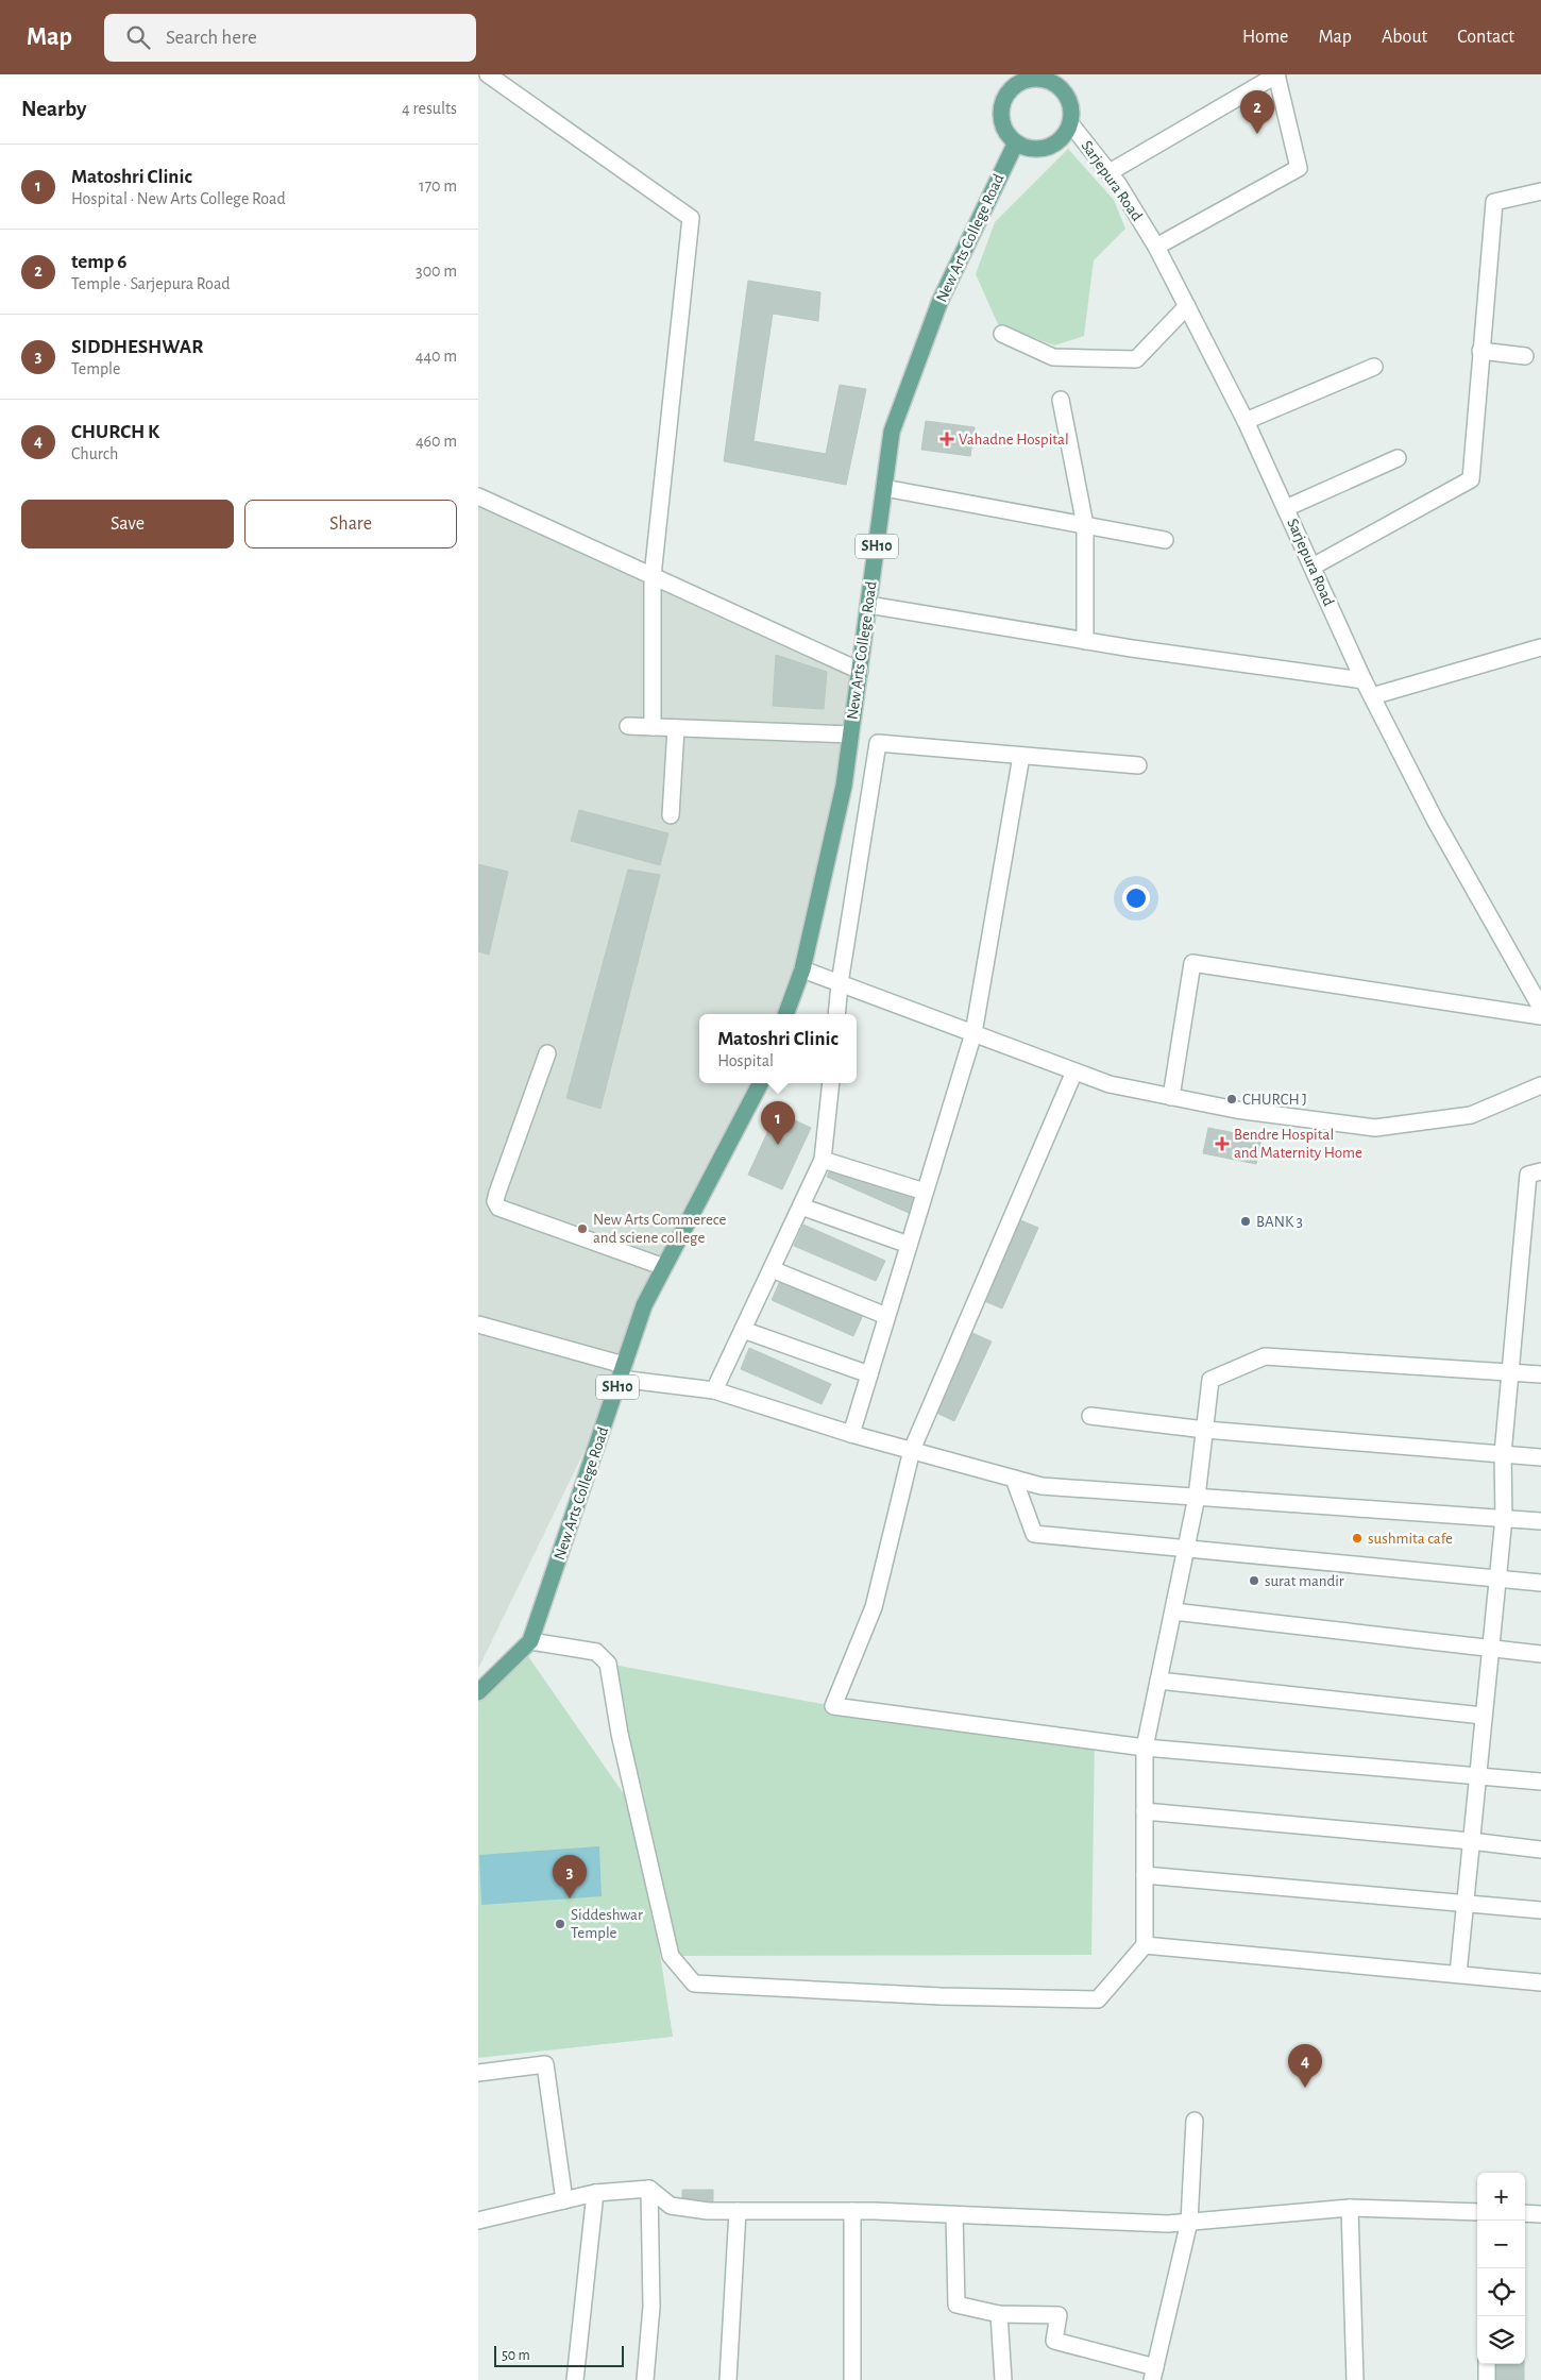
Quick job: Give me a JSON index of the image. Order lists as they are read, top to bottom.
{
  "streets": {
    "main road": ["New Arts College Road", "SH10"],
    "street": ["Sarjepura Road"]
  },
  "crossings": [
    ["Sarjepura Road", "New Arts College Road"]
  ],
  "places": {
    "health": ["Vahadne Hospital", "Bendre Hospital and Maternity Home"],
    "other": [
      "CHURCH J",
      "BANK 3",
      "New Arts Commerece and sciene college",
      "sushmita cafe",
      "surat mandir",
      "Siddeshwar Temple"
    ]
  },
  "scale_bar": "50 m",
  "page": {
    "header": "Map",
    "search": "Search here",
    "nav": [
      "Home",
      "Map",
      "About",
      "Contact"
    ],
    "heading": ["Nearby", "4 results"],
    "pins": [
      "2",
      "1",
      "3",
      "4"
    ],
    "list": [
      {
        "mark": "1",
        "name": "Matoshri Clinic",
        "note": "Hospital · New Arts College Road",
        "value": "170 m"
      },
      {
        "mark": "2",
        "name": "temp 6",
        "note": "Temple · Sarjepura Road",
        "value": "300 m"
      },
      {
        "mark": "3",
        "name": "SIDDHESHWAR",
        "note": "Temple",
        "value": "440 m"
      },
      {
        "mark": "4",
        "name": "CHURCH K",
        "note": "Church",
        "value": "460 m"
      }
    ],
    "buttons": ["Save", "Share"],
    "popup": ["Matoshri Clinic", "Hospital"],
    "map_buttons": ["+", "−"],
    "scale": "50 m"
  }
}
